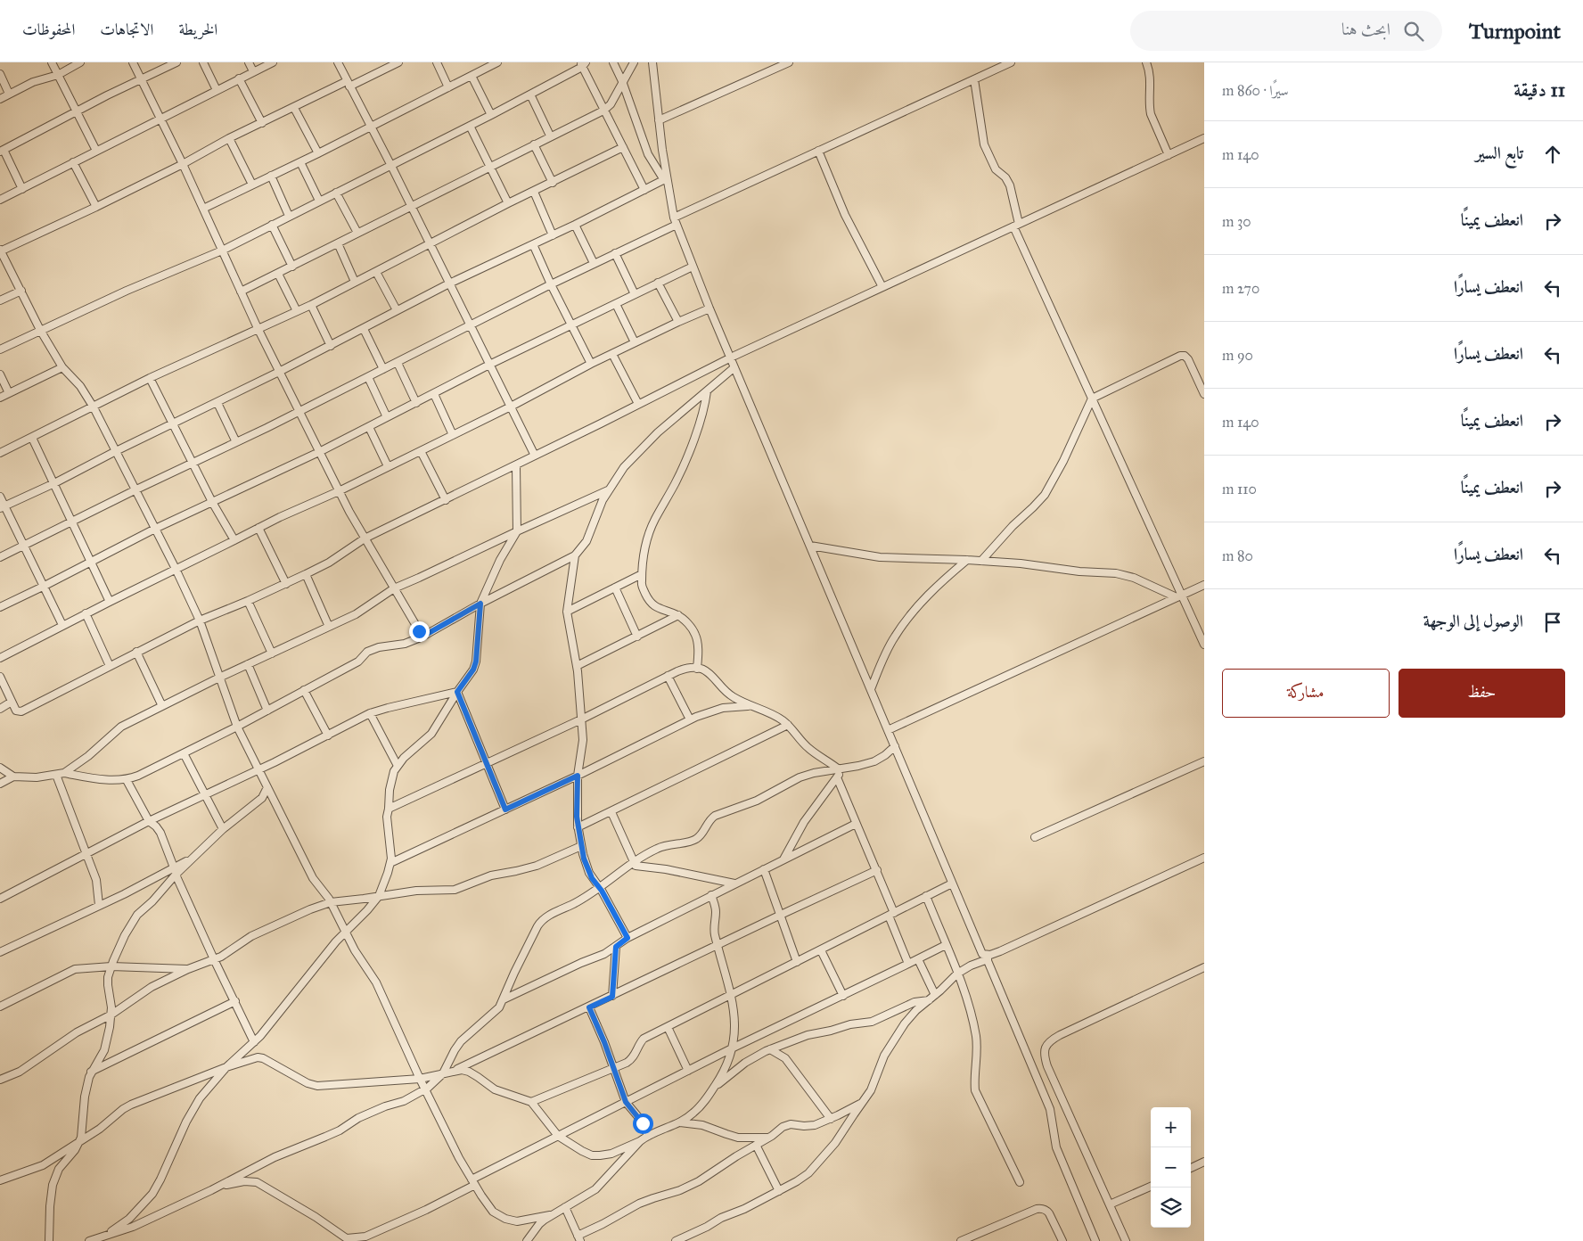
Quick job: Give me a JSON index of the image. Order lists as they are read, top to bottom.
{
  "page": {
    "header": "Turnpoint",
    "search": "ابحث هنا",
    "nav": ["الخريطة", "الاتجاهات", "المحفوظات"],
    "heading": ["11 دقيقة", "سيرًا · 860 m"],
    "list": [
      ["تابع السير", "140 m"],
      ["انعطف يمينًا", "30 m"],
      ["انعطف يسارًا", "270 m"],
      ["انعطف يسارًا", "90 m"],
      ["انعطف يمينًا", "140 m"],
      ["انعطف يمينًا", "110 m"],
      ["انعطف يسارًا", "80 m"],
      "الوصول إلى الوجهة"
    ],
    "buttons": ["حفظ", "مشاركة"],
    "map_buttons": ["+", "−"]
  }
}
